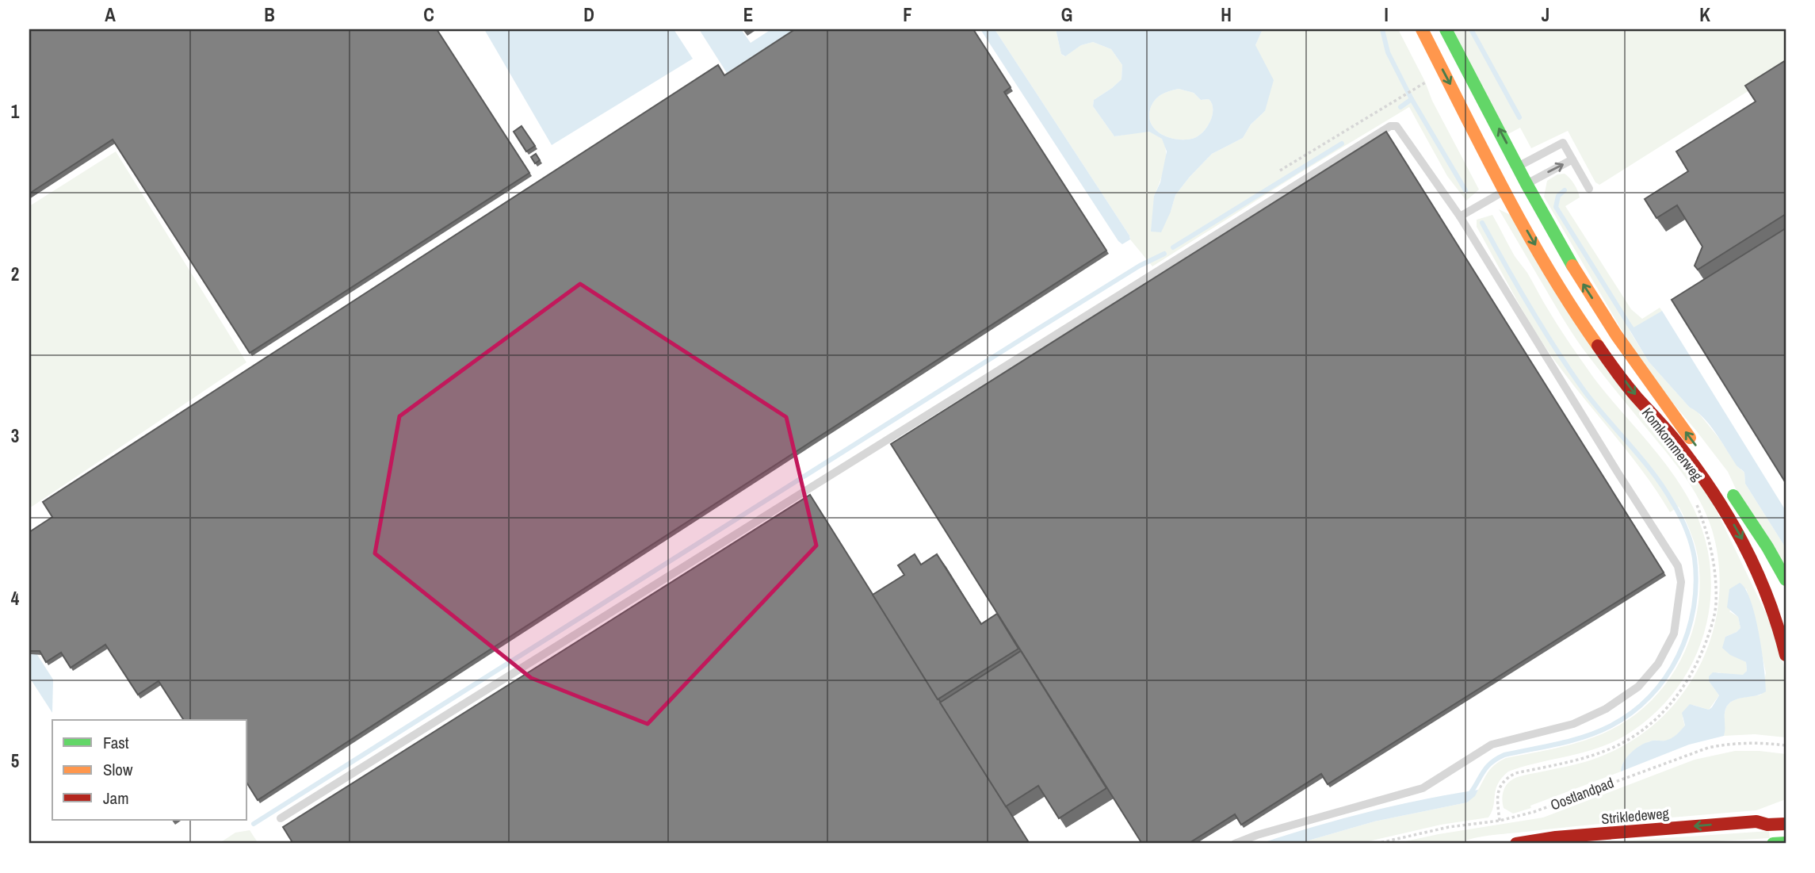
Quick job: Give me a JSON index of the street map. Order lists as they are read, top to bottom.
{
  "streets": {
    "main road": ["Komkommerweg", "Strikledeweg"],
    "path": ["Oostlandpad"]
  },
  "crossings": [
    ["Komkommerweg", "Oostlandpad"]
  ],
  "one_way": ["Strikledeweg"],
  "legend": ["Fast", "Slow", "Jam"],
  "grid": {
    "columns": [
      "A",
      "B",
      "C",
      "D",
      "E",
      "F",
      "G",
      "H",
      "I",
      "J",
      "K"
    ],
    "rows": [
      "1",
      "2",
      "3",
      "4",
      "5"
    ]
  }
}
